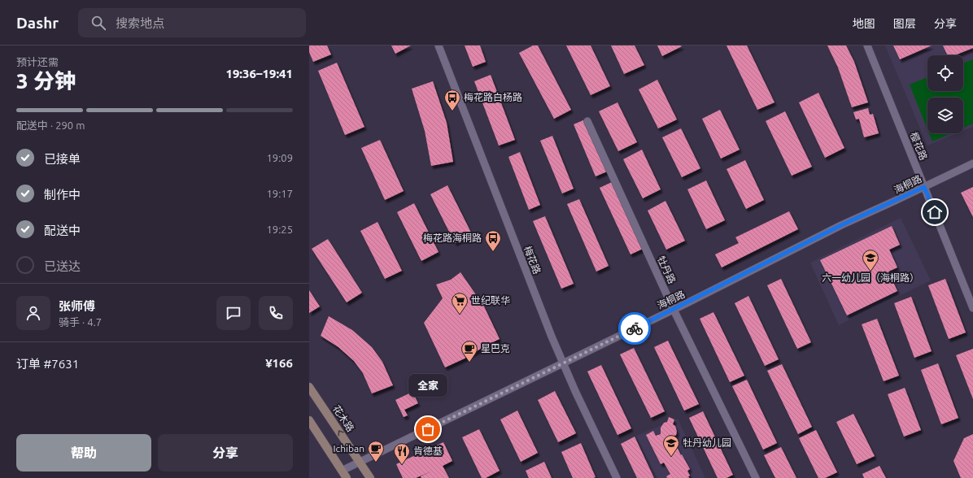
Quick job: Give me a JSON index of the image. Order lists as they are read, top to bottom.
{
  "streets": {
    "main road": ["花木路"],
    "street": [
      "樱花路",
      "海桐路",
      "梅花路",
      "牡丹路"
    ]
  },
  "crossings": [
    ["樱花路", "海桐路"],
    ["海桐路", "梅花路"],
    ["海桐路", "牡丹路"],
    ["海桐路", "花木路"]
  ],
  "places": {
    "bus stop": ["梅花路白杨路", "梅花路海桐路"],
    "school or university": ["六一幼儿园（海桐路）", "牡丹幼儿园"],
    "supermarket": ["世纪联华"],
    "cafe": ["星巴克", "Ichiban"],
    "other": ["全家"],
    "restaurant": ["肯德基"]
  },
  "page": {
    "header": "Dashr",
    "search": "搜索地点",
    "nav": ["地图", "图层", "分享"],
    "heading": ["3 分钟", "预计还需", "19:36–19:41"],
    "panel": [
      "张师傅",
      "骑手 · 4.7",
      "订单 #7631",
      "¥166"
    ],
    "bar": "配送中 · 290 m",
    "list": [
      ["已接单", "19:09"],
      ["制作中", "19:17"],
      ["配送中", "19:25"],
      "已送达"
    ],
    "bubble": "全家",
    "buttons": ["帮助", "分享"]
  }
}
